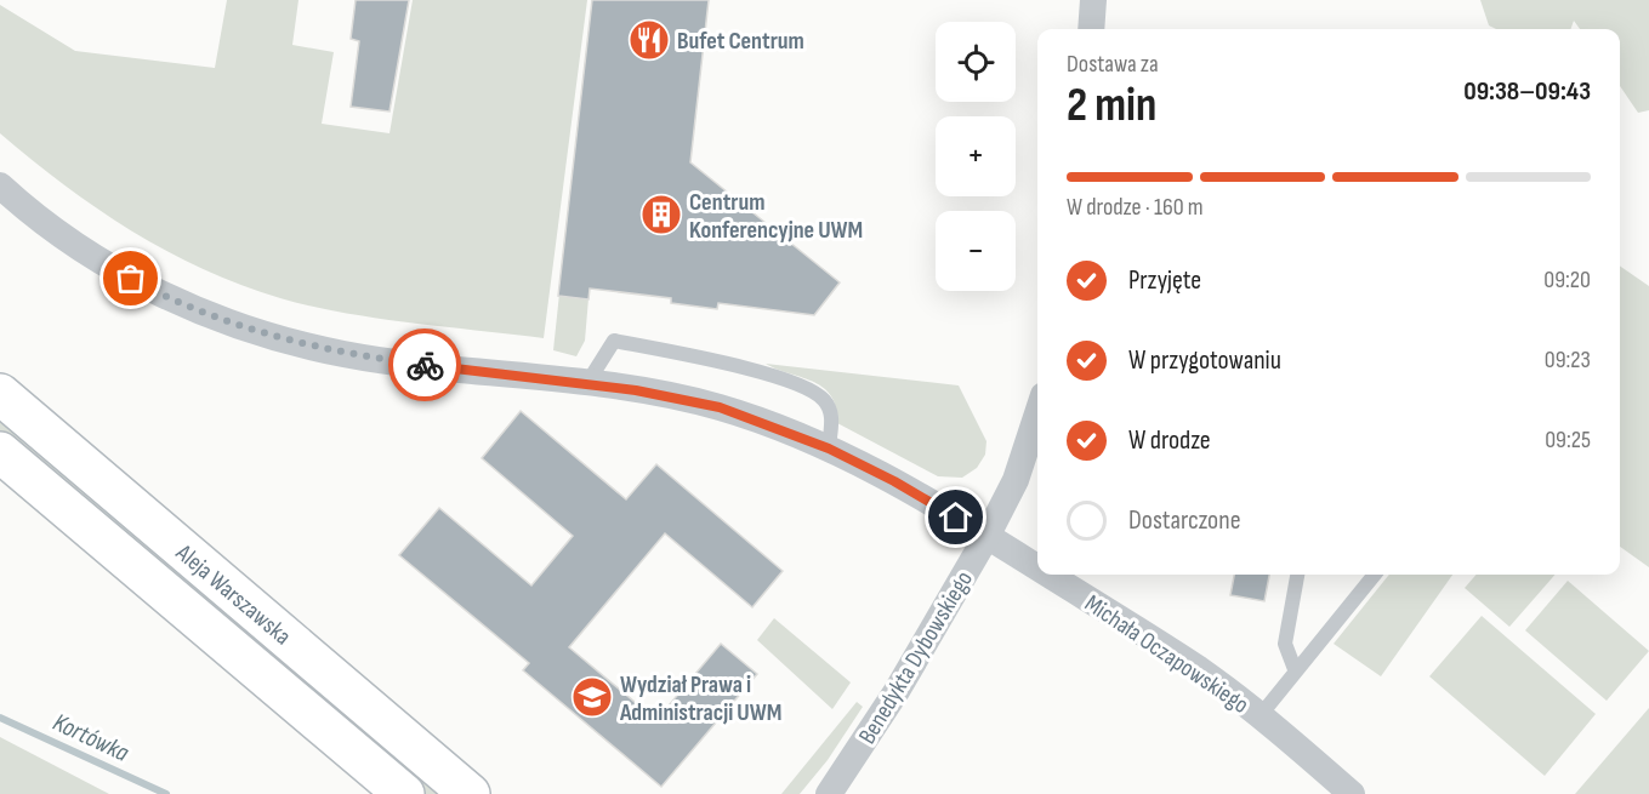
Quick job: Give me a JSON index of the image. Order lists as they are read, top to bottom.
{
  "streets": {
    "main road": ["Aleja Warszawska"],
    "street": ["Michała Oczapowskiego", "Benedykta Dybowskiego"]
  },
  "crossings": [
    ["Michała Oczapowskiego", "Benedykta Dybowskiego"]
  ],
  "water": ["Kortówka"],
  "places": {
    "restaurant": ["Bufet Centrum"],
    "building": ["Centrum Konferencyjne UWM"],
    "school or university": ["Wydział Prawa i Administracji UWM"]
  },
  "page": {
    "map_buttons": ["+", "−"],
    "heading": ["2 min", "Dostawa za", "09:38–09:43"],
    "bar": "W drodze · 160 m",
    "list": [
      ["Przyjęte", "09:20"],
      ["W przygotowaniu", "09:23"],
      ["W drodze", "09:25"],
      "Dostarczone"
    ]
  }
}
